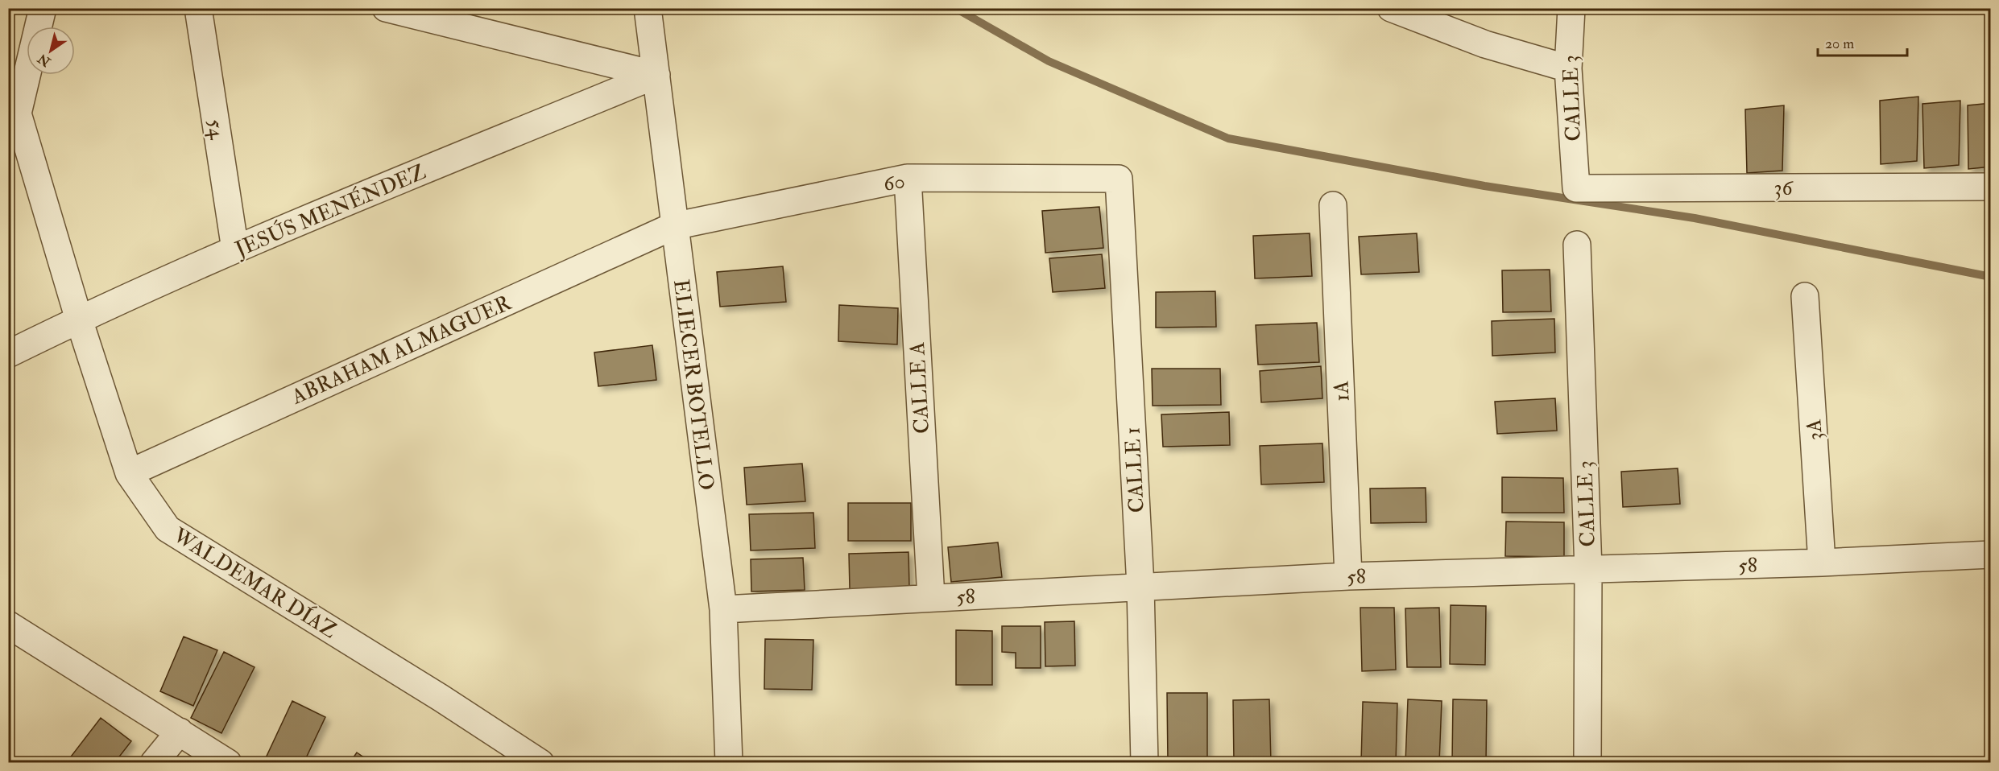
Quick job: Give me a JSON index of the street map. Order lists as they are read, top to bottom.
{
  "streets": {
    "street": [
      "CALLE 3",
      "54",
      "60",
      "36",
      "JESÚS MENÉNDEZ",
      "ABRAHAM ALMAGUER",
      "ELIECER BOTELLO",
      "CALLE A",
      "1A",
      "3A",
      "CALLE 1",
      "58",
      "WALDEMAR DÍAZ"
    ]
  },
  "crossings": [
    ["CALLE 3", "36"],
    ["CALLE 3", "58"],
    ["54", "JESÚS MENÉNDEZ"],
    ["60", "ABRAHAM ALMAGUER"],
    ["60", "ELIECER BOTELLO"],
    ["60", "CALLE A"],
    ["60", "CALLE 1"],
    ["JESÚS MENÉNDEZ", "ELIECER BOTELLO"],
    ["JESÚS MENÉNDEZ", "WALDEMAR DÍAZ"],
    ["ABRAHAM ALMAGUER", "ELIECER BOTELLO"],
    ["ABRAHAM ALMAGUER", "WALDEMAR DÍAZ"],
    ["ELIECER BOTELLO", "58"],
    ["CALLE A", "58"],
    ["1A", "58"],
    ["3A", "58"],
    ["CALLE 1", "58"]
  ],
  "scale_bar": "20 m",
  "north": "bottom left"
}
